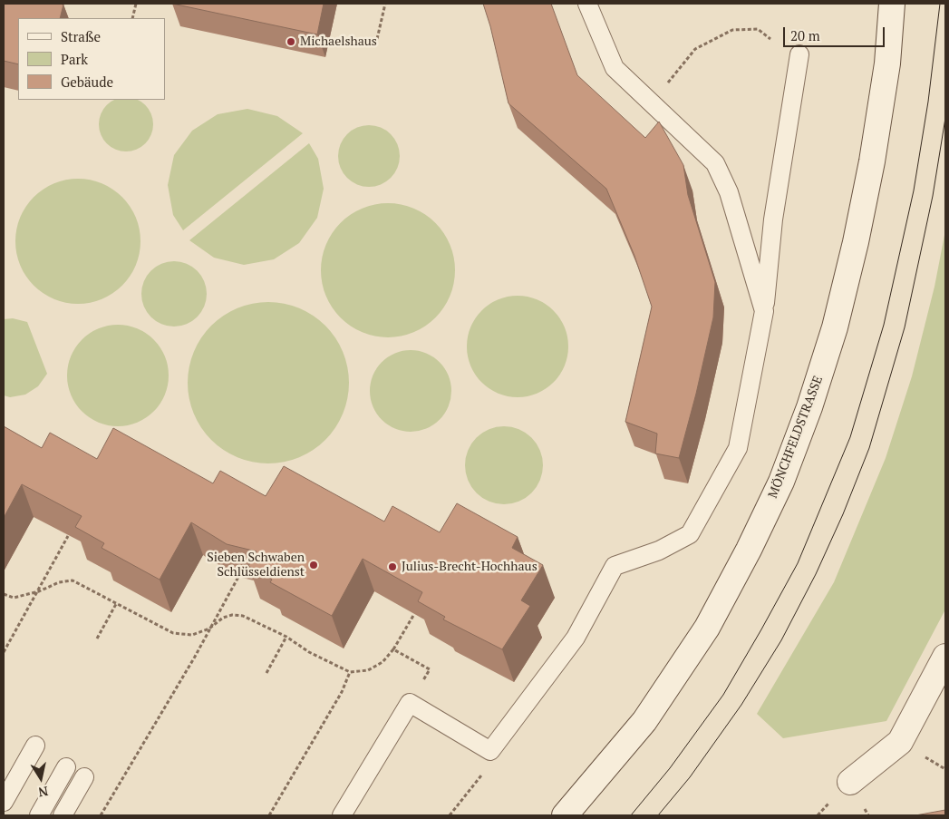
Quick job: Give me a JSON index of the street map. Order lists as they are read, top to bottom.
{
  "streets": {
    "main road": ["MÖNCHFELDSTRASSE"]
  },
  "places": ["Michaelshaus", "Sieben Schwaben Schlüsseldienst", "Julius-Brecht-Hochhaus"],
  "legend": ["Straße", "Park", "Gebäude"],
  "scale_bar": "20 m",
  "north": "bottom"
}
